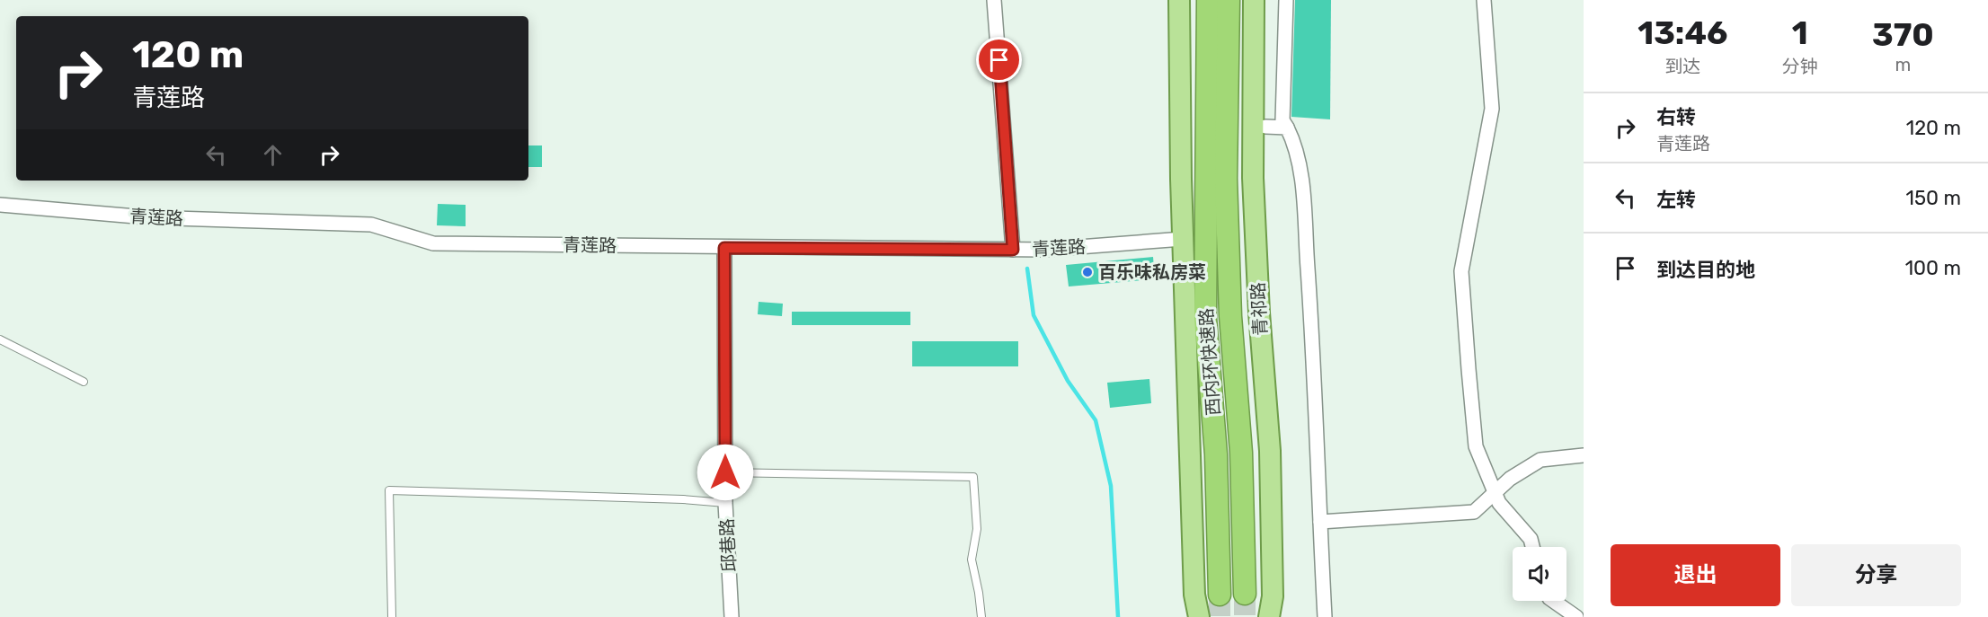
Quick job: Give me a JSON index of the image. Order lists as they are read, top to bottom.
{
  "streets": {
    "highway": ["西内环快速路"],
    "main road": ["青祁路"],
    "street": ["青莲路", "邱巷路"]
  },
  "crossings": [
    ["青莲路", "邱巷路"]
  ],
  "places": ["百乐味私房菜"],
  "page": {
    "eta": [
      "13:46",
      "到达",
      "1",
      "分钟",
      "370",
      "m"
    ],
    "turn": ["120 m", "青莲路"],
    "list": [
      {
        "name": "右转",
        "note": "青莲路",
        "value": "120 m"
      },
      {
        "name": "左转",
        "value": "150 m"
      },
      {
        "name": "到达目的地",
        "value": "100 m"
      }
    ],
    "buttons": ["退出", "分享"]
  }
}
